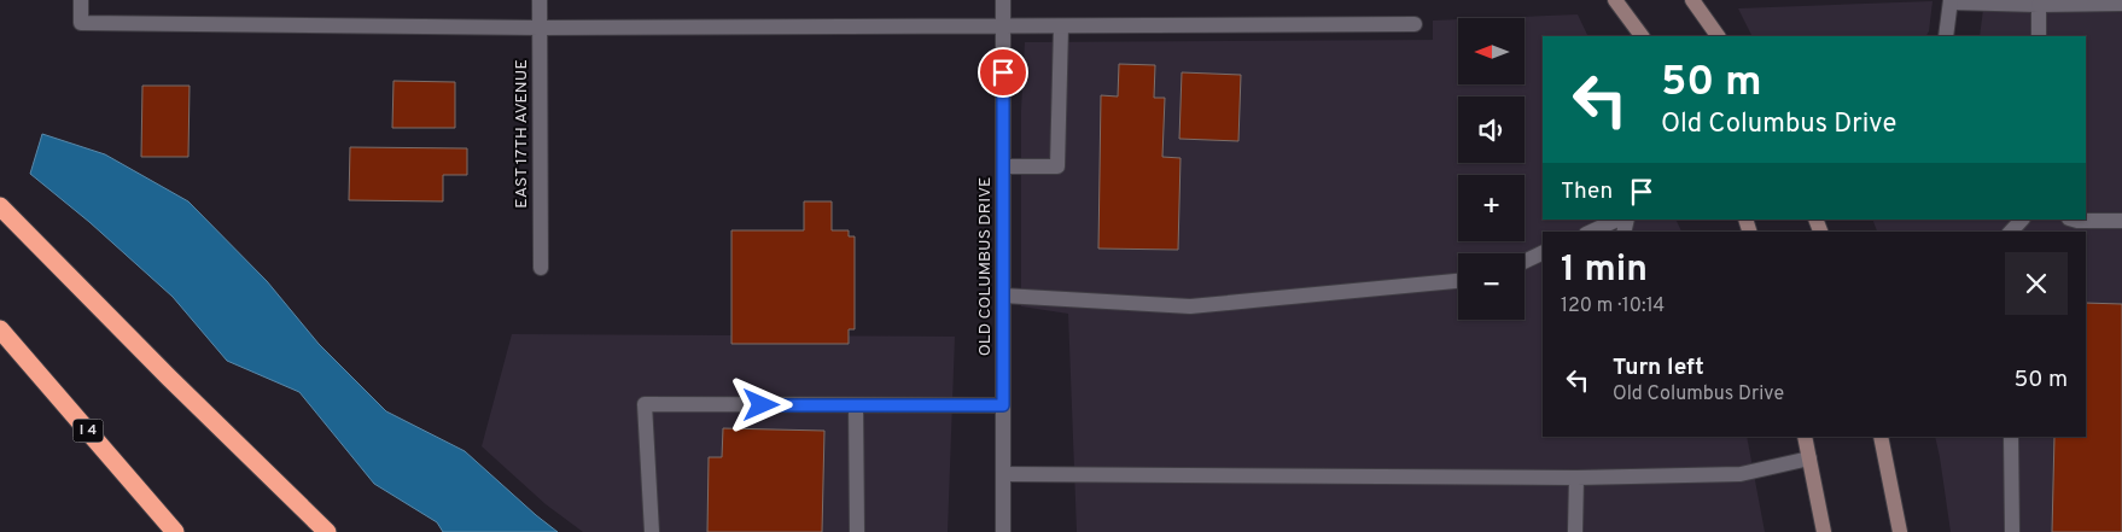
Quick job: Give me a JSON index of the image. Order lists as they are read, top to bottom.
{
  "streets": {
    "highway": ["I 4"],
    "street": ["EAST 17TH AVENUE", "OLD COLUMBUS DRIVE"]
  },
  "north": "left",
  "page": {
    "map_buttons": ["+", "−"],
    "turn": ["50 m", "Old Columbus Drive"],
    "then": "Then",
    "heading": ["1 min", "120 m · 10:14"],
    "list": [
      {
        "name": "Turn left",
        "note": "Old Columbus Drive",
        "value": "50 m"
      }
    ]
  }
}
